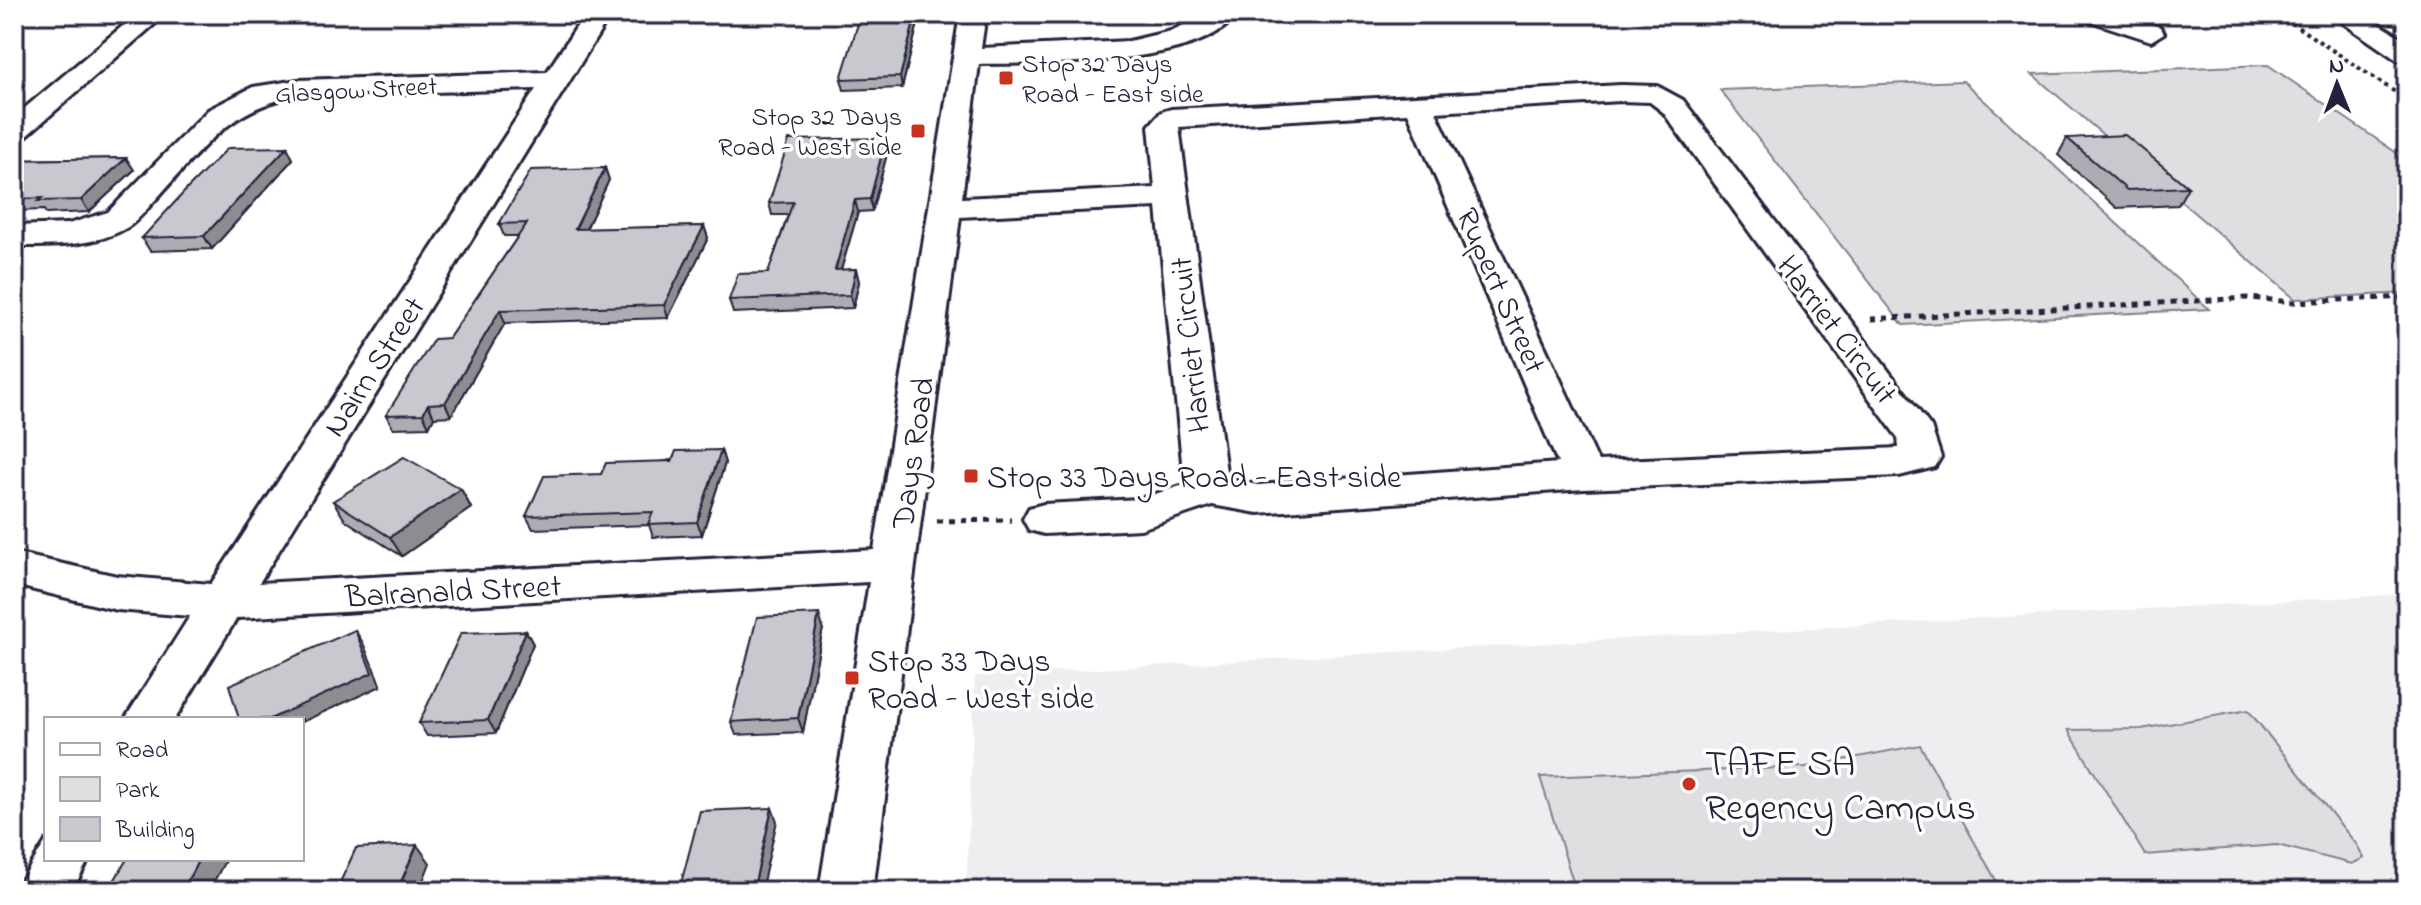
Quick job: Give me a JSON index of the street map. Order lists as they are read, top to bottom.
{
  "streets": {
    "street": [
      "Glasgow Street",
      "Rupert Street",
      "Harriet Circuit",
      "Nairn Street",
      "Days Road",
      "Balranald Street"
    ]
  },
  "crossings": [
    ["Glasgow Street", "Nairn Street"],
    ["Rupert Street", "Harriet Circuit"],
    ["Nairn Street", "Balranald Street"],
    ["Days Road", "Balranald Street"]
  ],
  "places": {
    "transit": [
      "Stop 32 Days Road - East side",
      "Stop 32 Days Road - West side",
      "Stop 33 Days Road - East side",
      "Stop 33 Days Road - West side"
    ],
    "other": ["TAFE SA Regency Campus"]
  },
  "legend": ["Road", "Park", "Building"],
  "north": "top"
}
